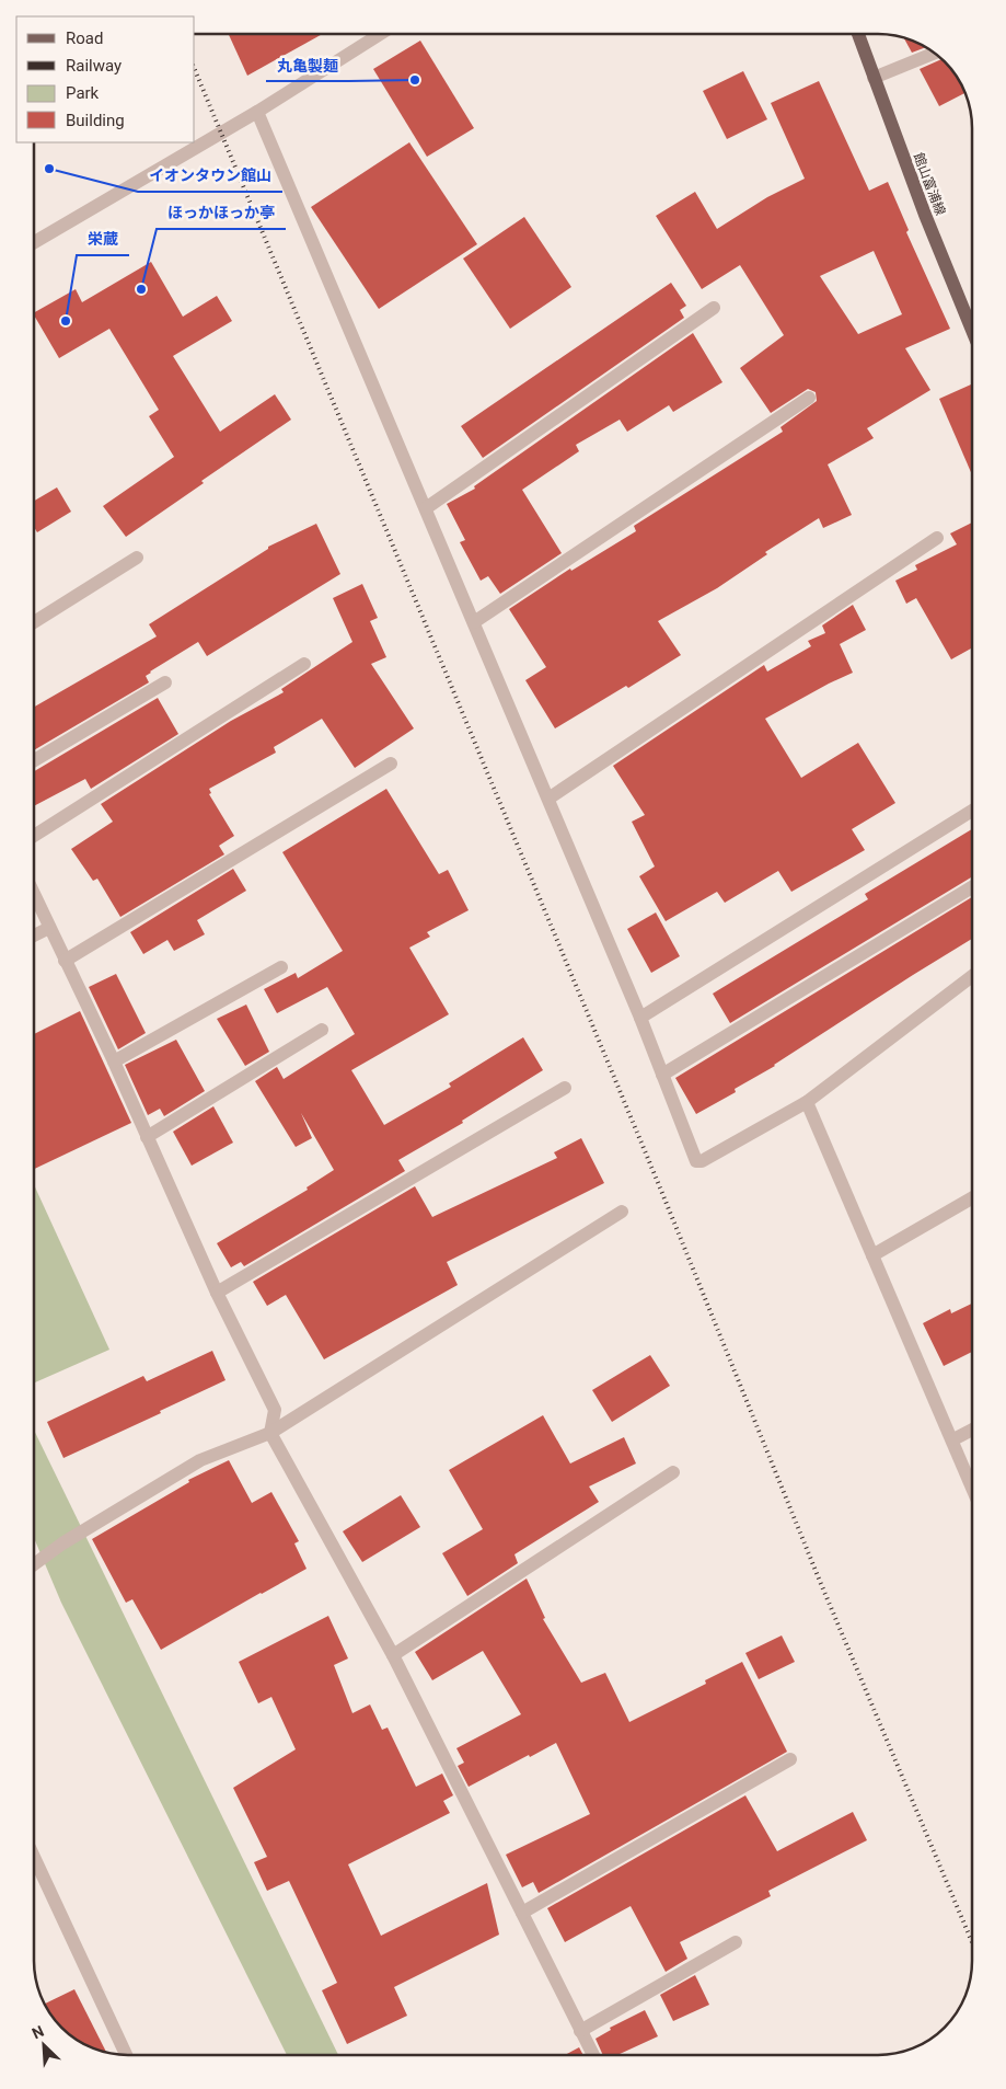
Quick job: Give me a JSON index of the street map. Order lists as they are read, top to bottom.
{
  "streets": {
    "main road": ["館山富浦線"]
  },
  "places": [
    "丸亀製麺",
    "イオンタウン館山",
    "ほっかほっか亭",
    "栄蔵"
  ],
  "legend": [
    "Road",
    "Railway",
    "Park",
    "Building"
  ],
  "north": "top left"
}
